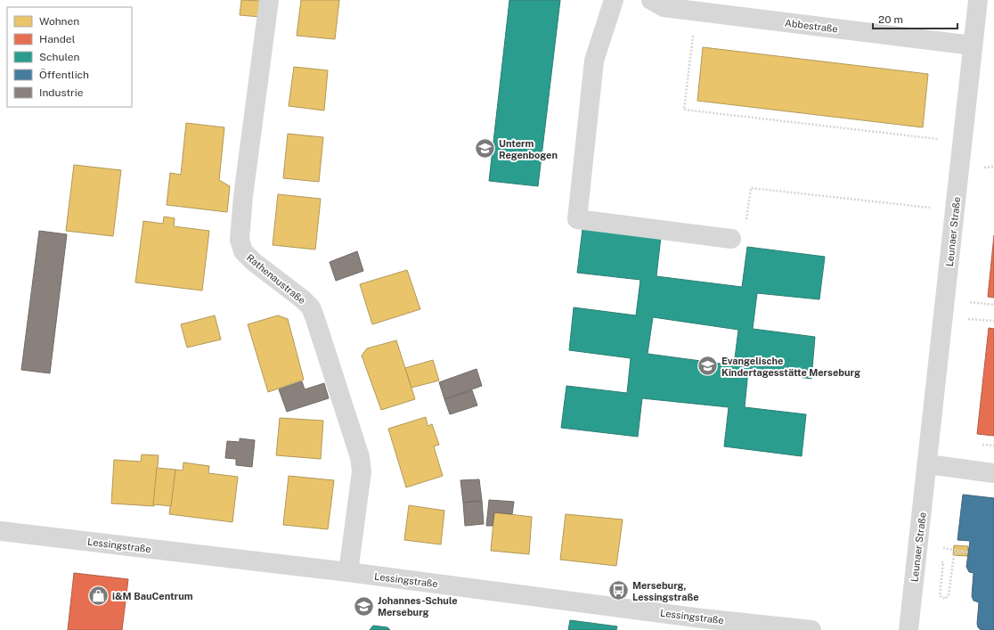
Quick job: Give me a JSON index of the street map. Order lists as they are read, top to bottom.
{
  "streets": {
    "street": [
      "Abbestraße",
      "Leunaer Straße",
      "Rathenaustraße",
      "Lessingstraße"
    ]
  },
  "crossings": [
    ["Abbestraße", "Leunaer Straße"],
    ["Rathenaustraße", "Lessingstraße"]
  ],
  "places": {
    "school or university": ["Unterm Regenbogen", "Evangelische Kindertagesstätte Merseburg", "Johannes-Schule Merseburg"],
    "bus stop": ["Merseburg, Lessingstraße"],
    "shop": ["i&M BauCentrum"]
  },
  "legend": [
    "Wohnen",
    "Handel",
    "Schulen",
    "Öffentlich",
    "Industrie"
  ],
  "scale_bar": "20 m"
}
